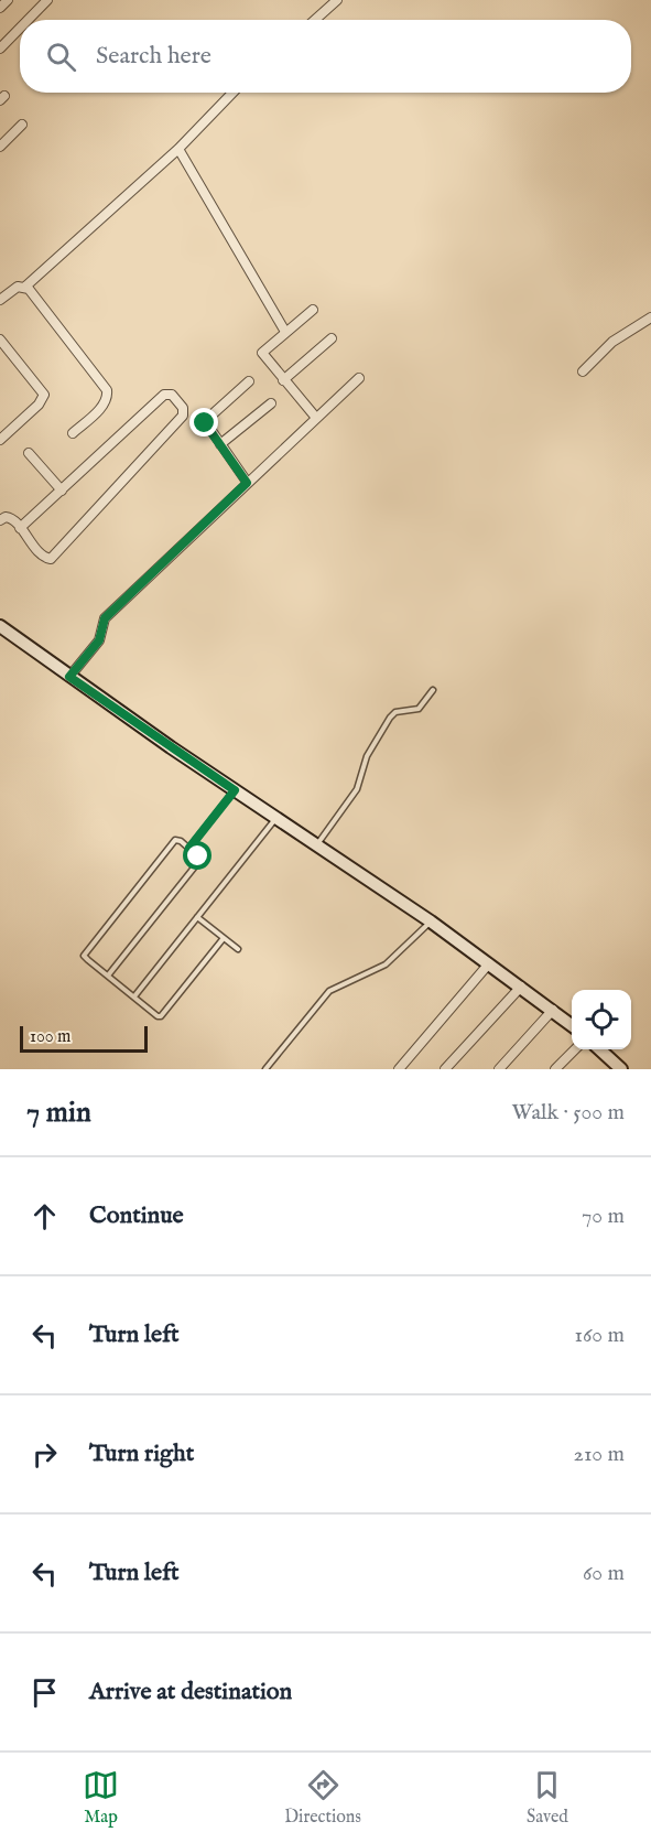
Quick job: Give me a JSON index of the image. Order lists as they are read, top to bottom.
{
  "scale_bar": "100 m",
  "page": {
    "search": "Search here",
    "scale": "100 m",
    "heading": ["7 min", "Walk · 500 m"],
    "list": [
      ["Continue", "70 m"],
      ["Turn left", "160 m"],
      ["Turn right", "210 m"],
      ["Turn left", "60 m"],
      "Arrive at destination"
    ],
    "nav": ["Map", "Directions", "Saved"]
  }
}
